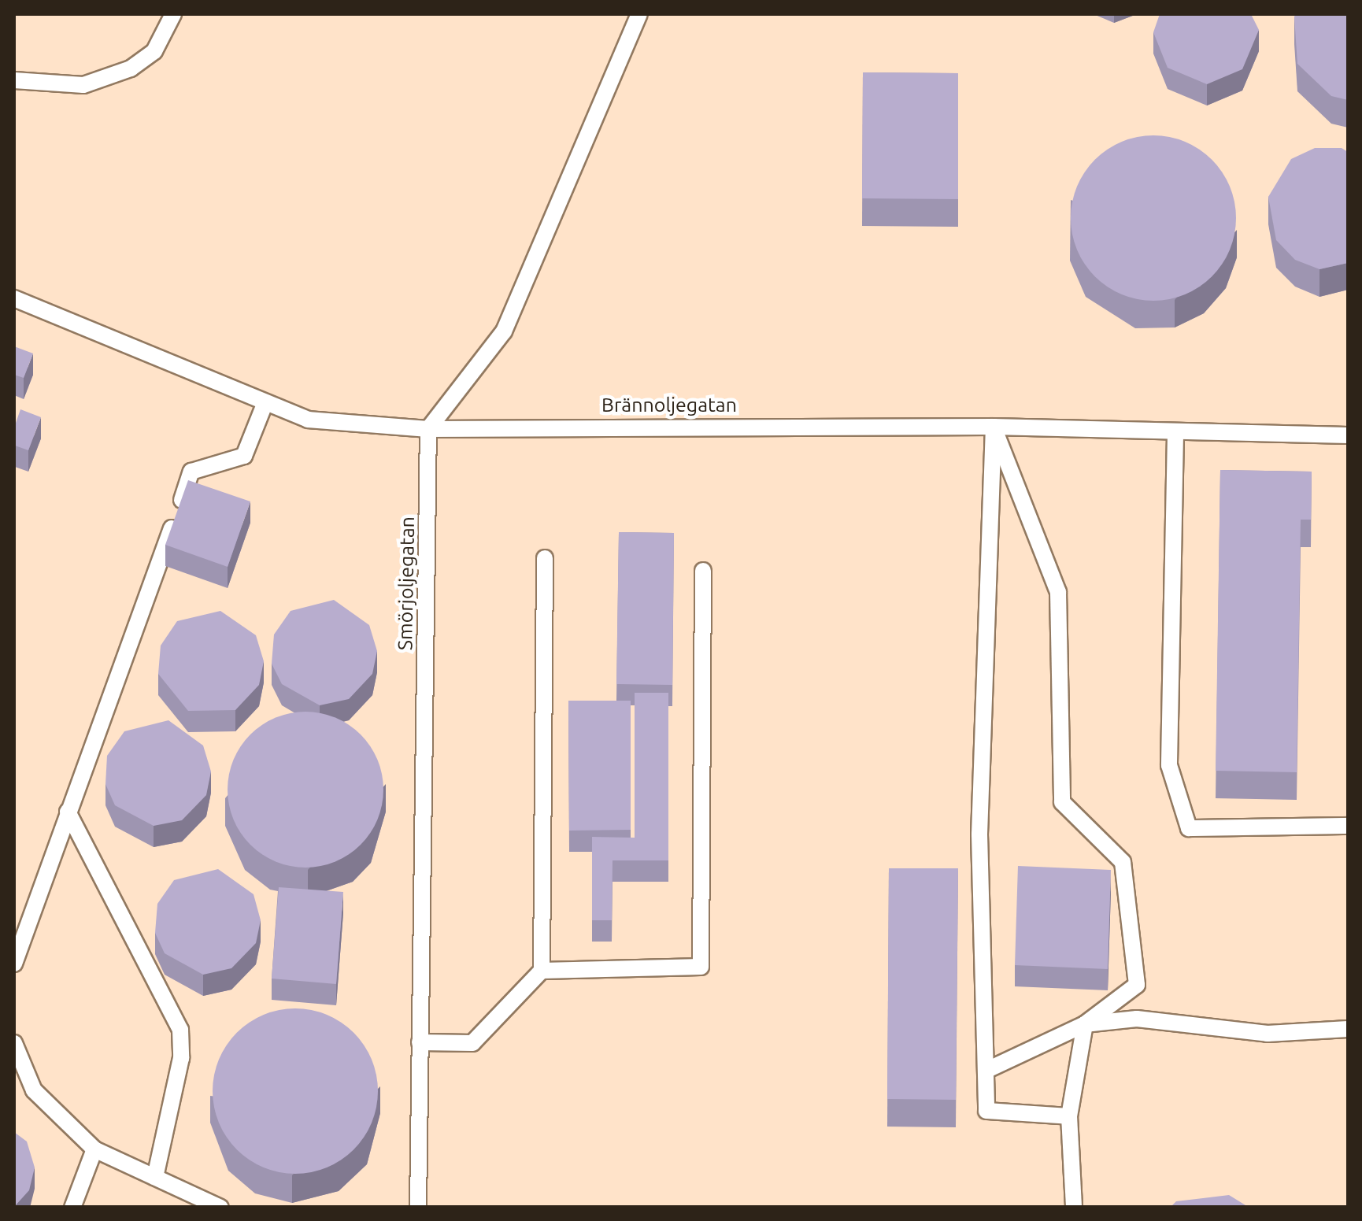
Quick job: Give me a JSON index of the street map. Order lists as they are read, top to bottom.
{
  "streets": {
    "lane": ["Brännoljegatan", "Smörjoljegatan"]
  },
  "crossings": [
    ["Brännoljegatan", "Smörjoljegatan"]
  ]
}
